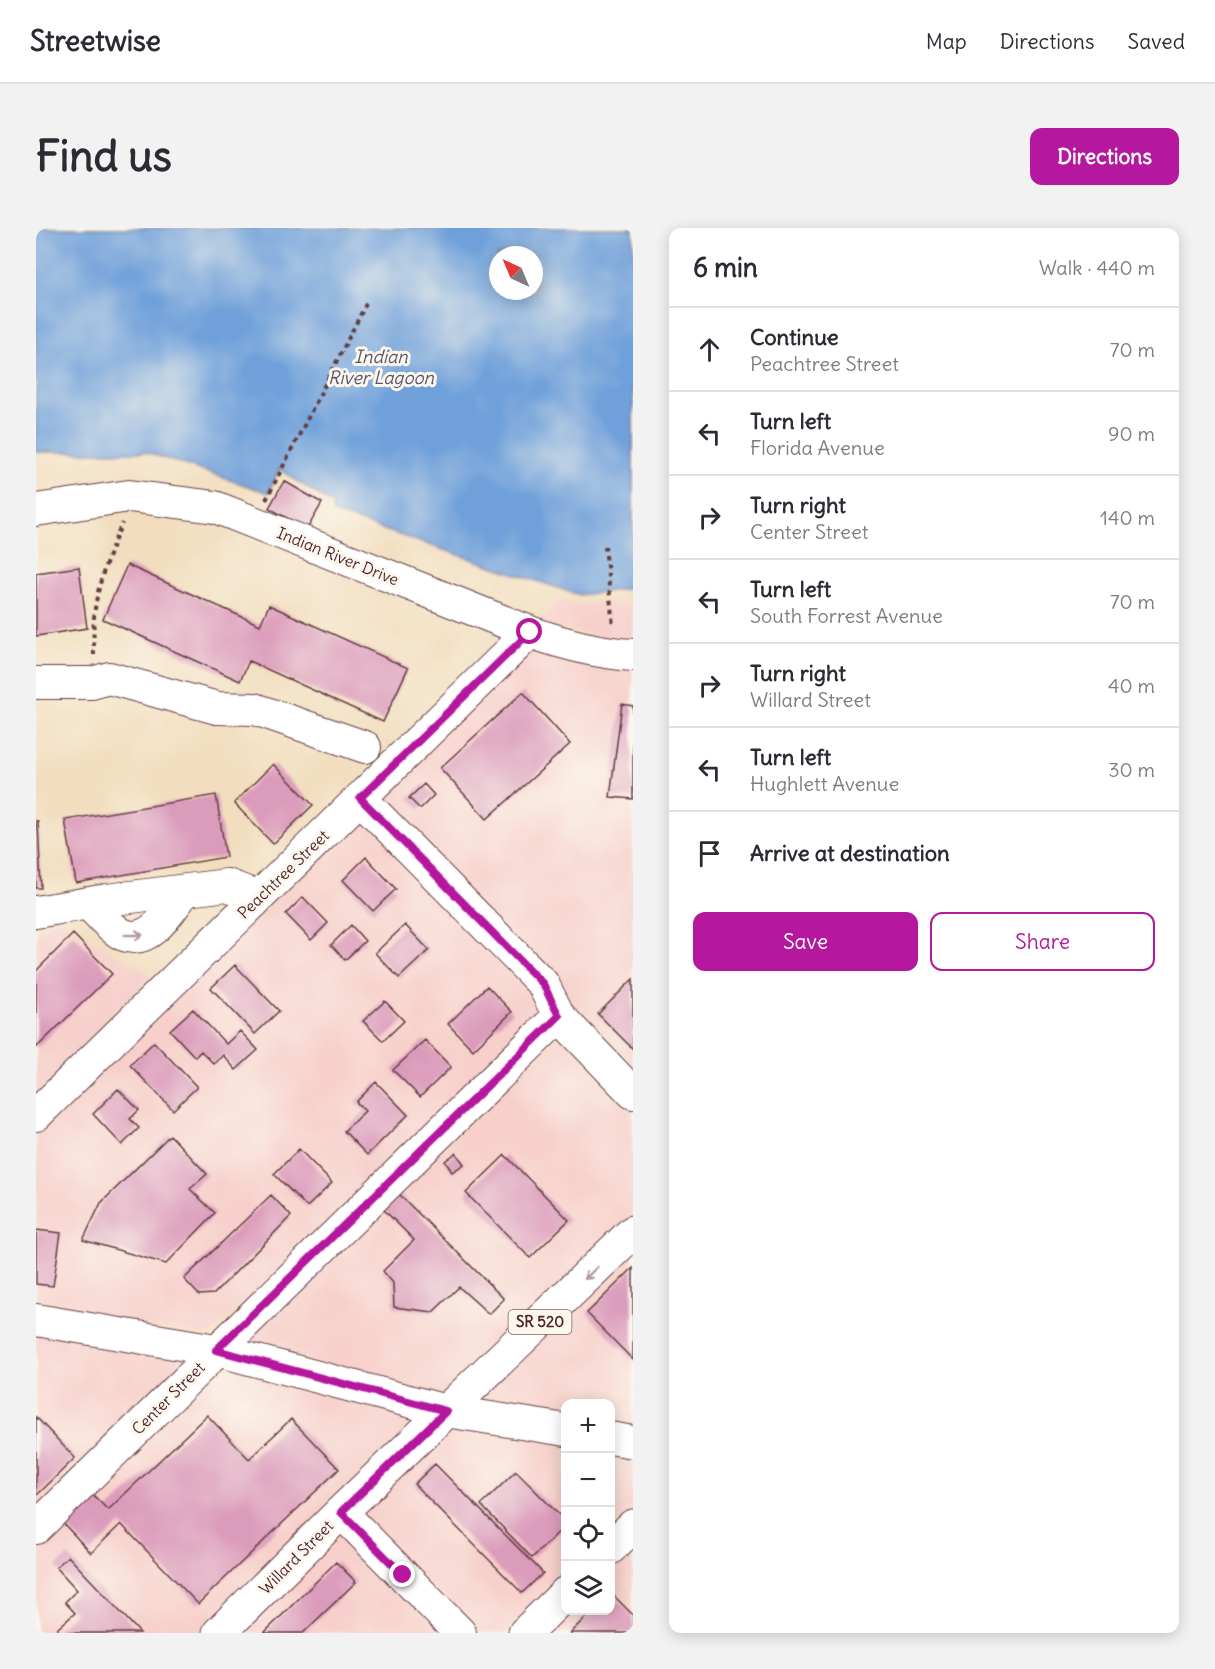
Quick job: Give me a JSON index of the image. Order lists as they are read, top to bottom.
{
  "streets": {
    "main road": ["SR 520", "Willard Street"],
    "street": ["Indian River Drive", "Peachtree Street", "Center Street"]
  },
  "crossings": [
    ["Indian River Drive", "Peachtree Street"]
  ],
  "one_way": ["Willard Street"],
  "water": ["Indian River Lagoon"],
  "north": "top left",
  "page": {
    "header": "Streetwise",
    "nav": ["Map", "Directions", "Saved"],
    "buttons": [
      "Directions",
      ["Save", "Share"]
    ],
    "title": "Find us",
    "heading": ["6 min", "Walk · 440 m"],
    "list": [
      ["Continue", "Peachtree Street", "70 m"],
      ["Turn left", "Florida Avenue", "90 m"],
      ["Turn right", "Center Street", "140 m"],
      ["Turn left", "South Forrest Avenue", "70 m"],
      ["Turn right", "Willard Street", "40 m"],
      ["Turn left", "Hughlett Avenue", "30 m"],
      "Arrive at destination"
    ],
    "map_buttons": ["+", "−"]
  }
}
